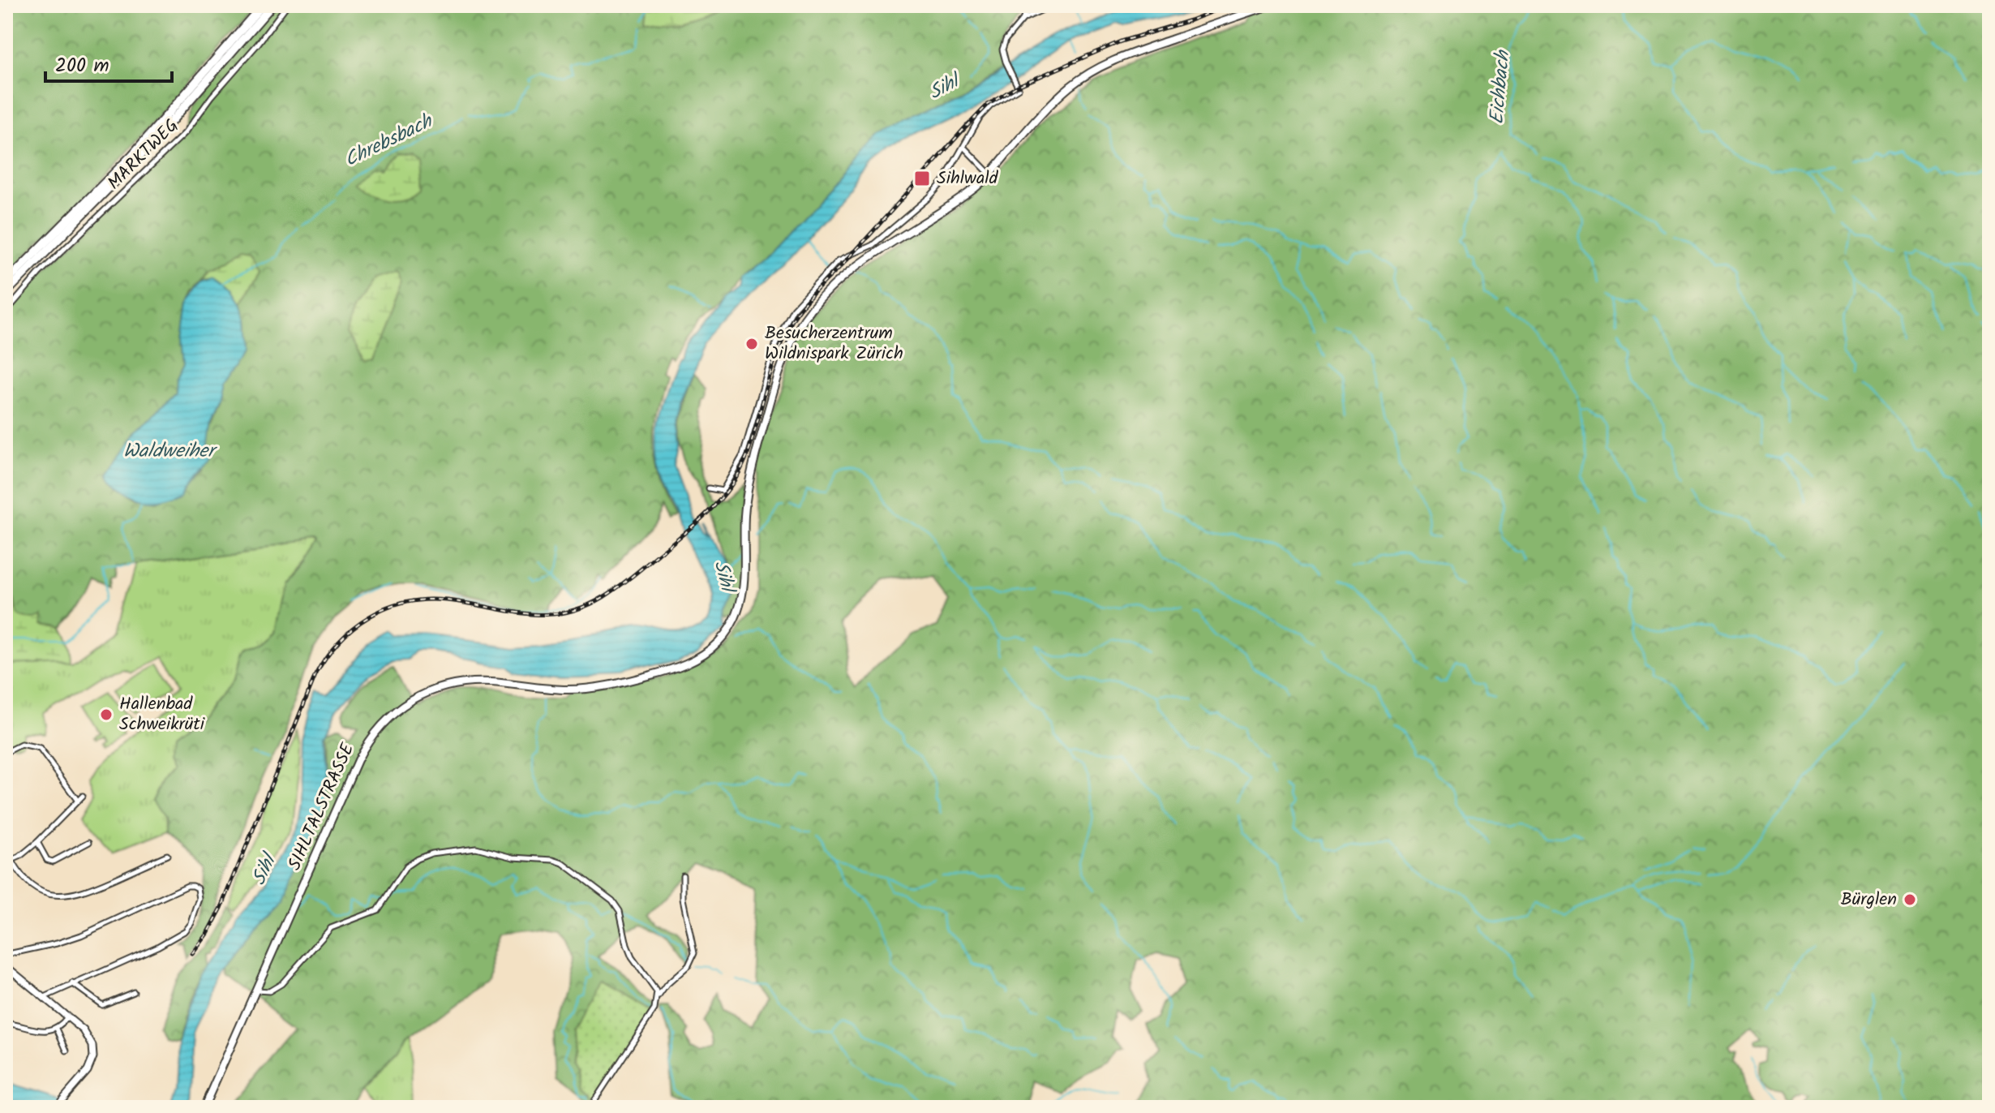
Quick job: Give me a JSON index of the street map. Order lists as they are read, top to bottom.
{
  "streets": {
    "main road": ["SIHLTALSTRASSE"],
    "street": ["MARKTWEG"]
  },
  "water": [
    "Sihl",
    "Eichbach",
    "Chrebsbach",
    "Waldweiher"
  ],
  "places": {
    "transit": ["Sihlwald"],
    "other": ["Besucherzentrum Wildnispark Zürich", "Hallenbad Schweikrüti", "Bürglen"]
  },
  "scale_bar": "200 m"
}
